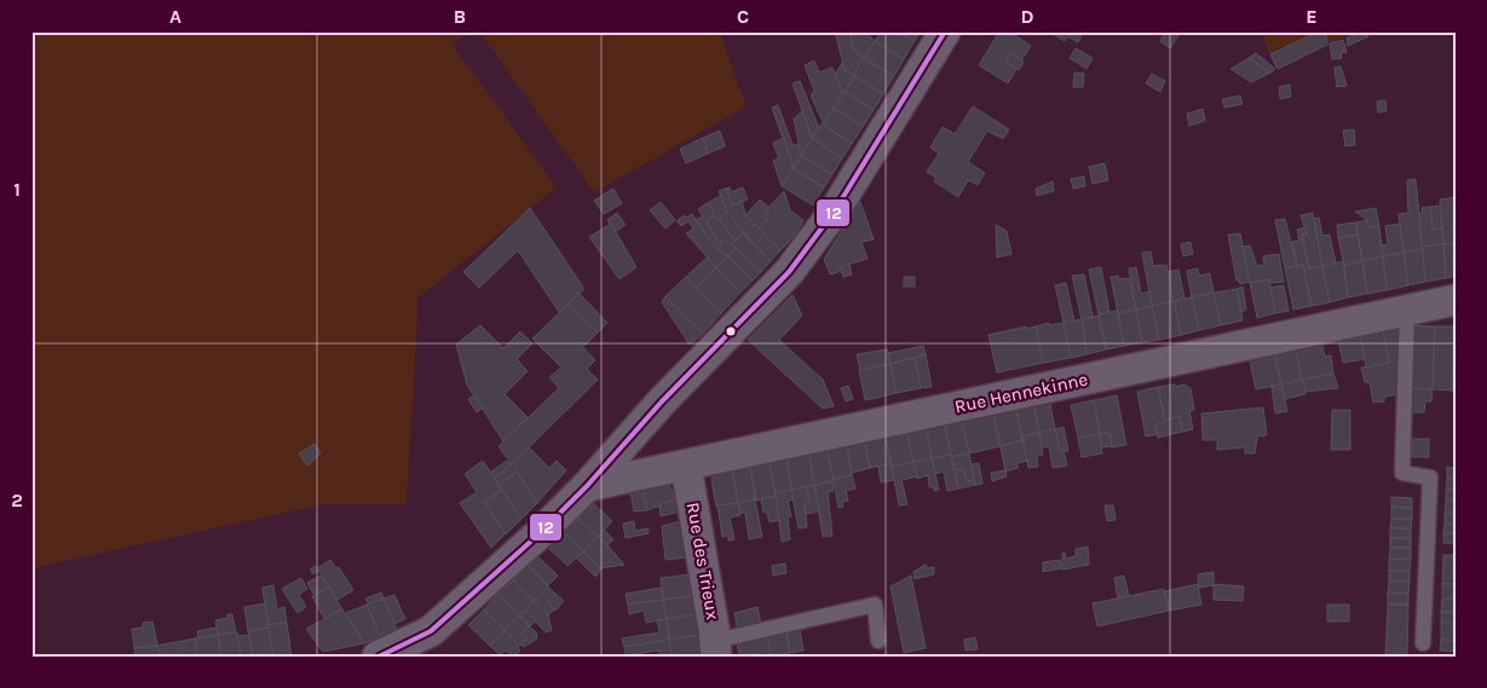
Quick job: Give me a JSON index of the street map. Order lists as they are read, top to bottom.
{
  "streets": {
    "street": ["Rue Hennekinne", "Rue des Trieux"]
  },
  "crossings": [
    ["Rue Hennekinne", "Rue des Trieux"]
  ],
  "lines": ["transit line 12"],
  "grid": {
    "columns": [
      "A",
      "B",
      "C",
      "D",
      "E"
    ],
    "rows": ["1", "2"]
  }
}
